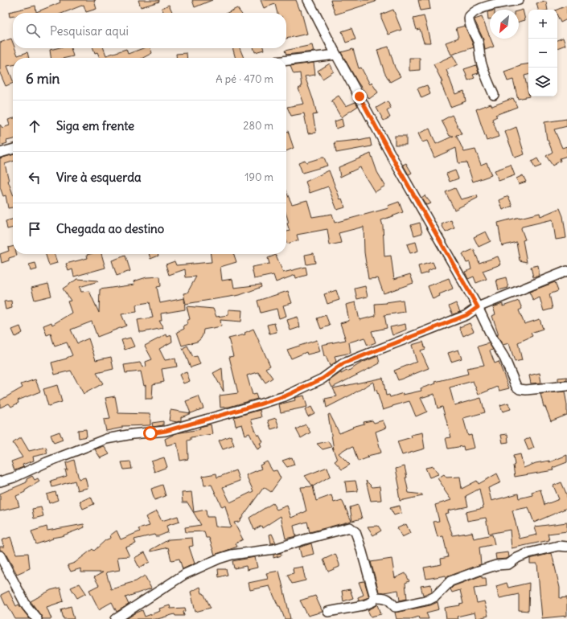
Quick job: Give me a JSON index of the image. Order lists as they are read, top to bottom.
{
  "north": "bottom left",
  "page": {
    "map_buttons": ["+", "−"],
    "search": "Pesquisar aqui",
    "heading": ["6 min", "A pé · 470 m"],
    "list": [
      ["Siga em frente", "280 m"],
      ["Vire à esquerda", "190 m"],
      "Chegada ao destino"
    ]
  }
}
